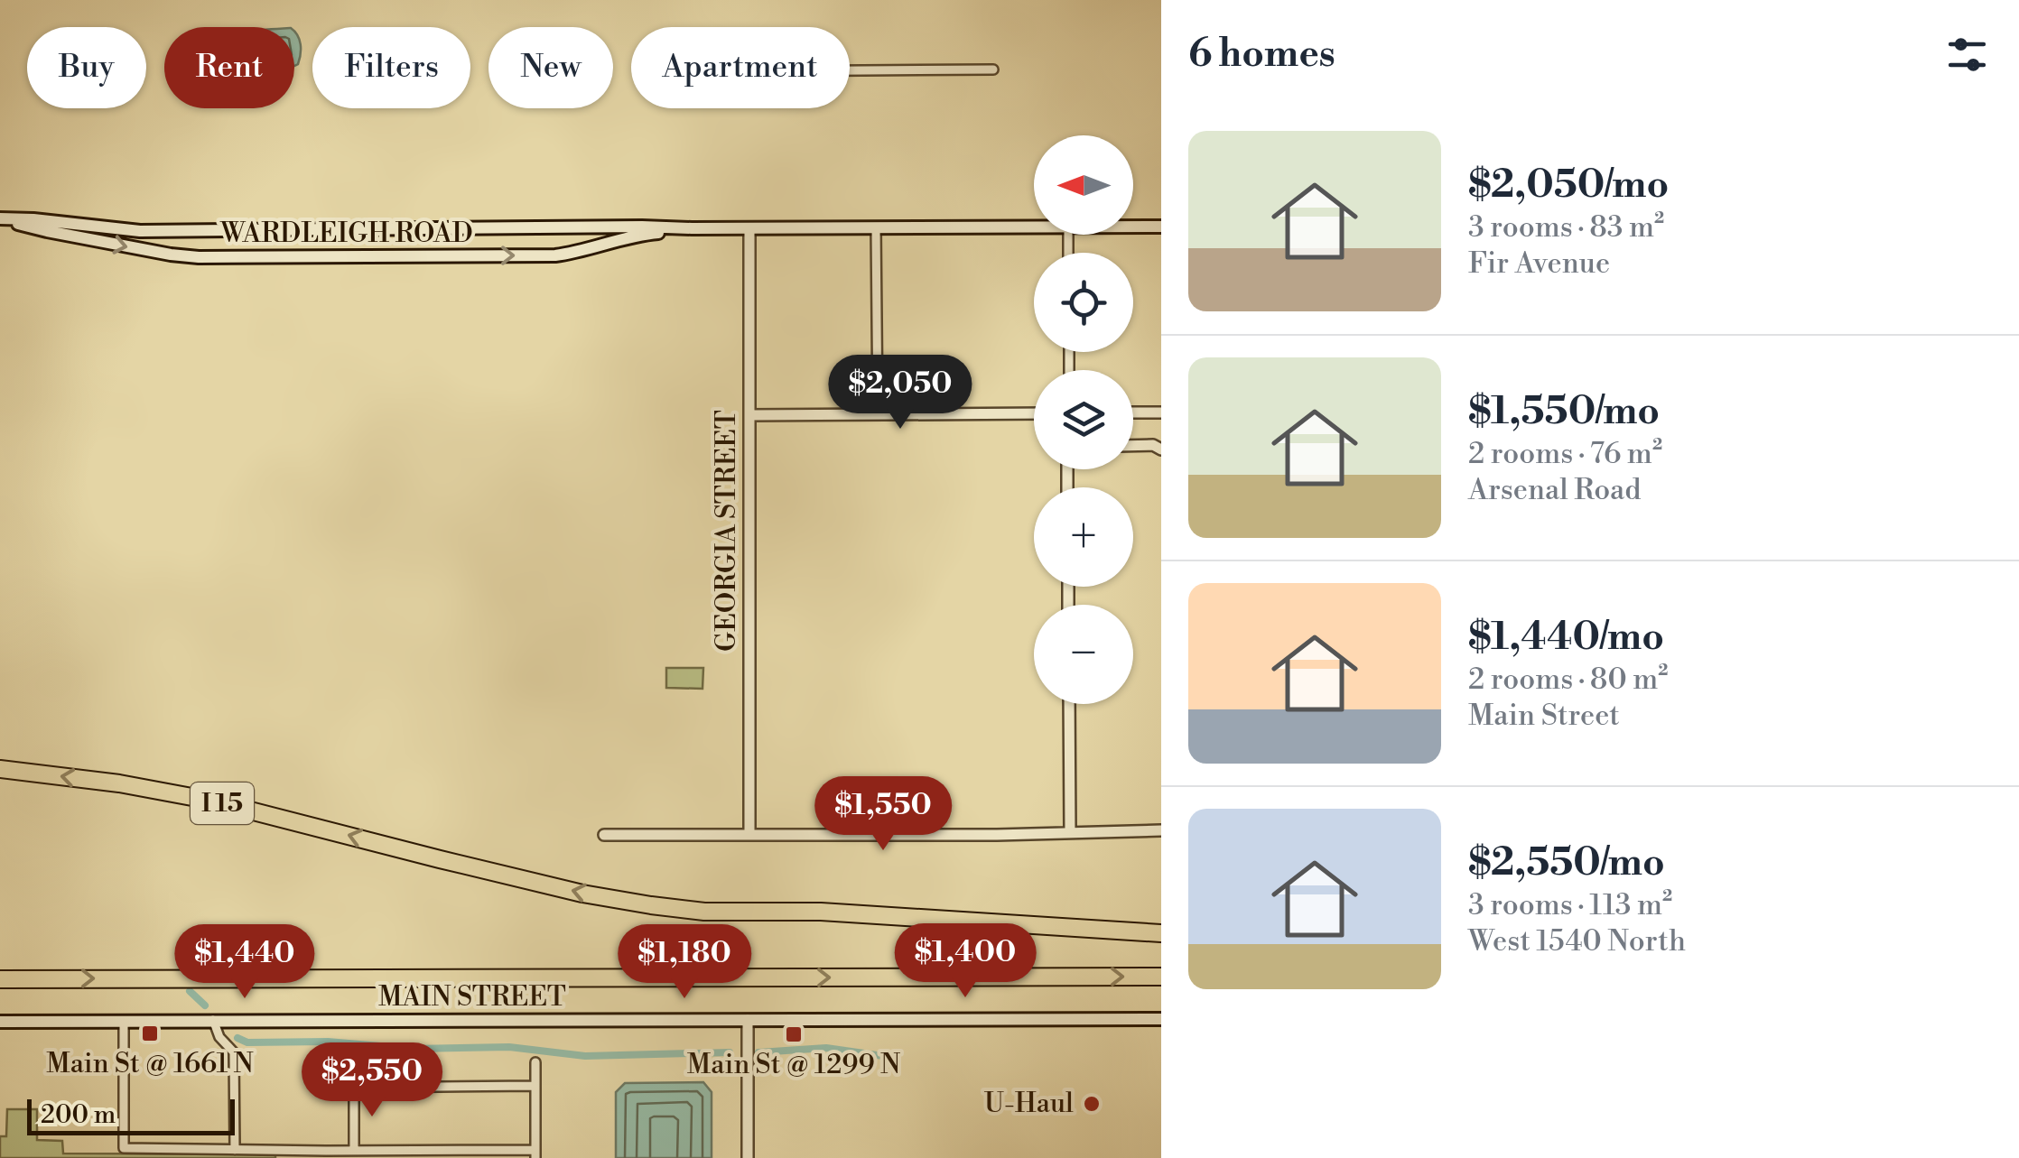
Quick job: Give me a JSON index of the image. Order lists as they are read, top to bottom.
{
  "streets": {
    "highway": ["I 15"],
    "main road": ["WARDLEIGH ROAD", "MAIN STREET"],
    "street": ["GEORGIA STREET"]
  },
  "crossings": [
    ["WARDLEIGH ROAD", "GEORGIA STREET"]
  ],
  "places": {
    "transit": ["Main St @ 1661 N", "Main St @ 1299 N"],
    "other": ["U-Haul"]
  },
  "scale_bar": "200 m",
  "north": "left",
  "page": {
    "heading": "6 homes",
    "chip": [
      "Buy",
      "Rent",
      "Filters",
      "New",
      "Apartment"
    ],
    "list": [
      {
        "name": "$2,050/mo",
        "note": "3 rooms · 83 m² · Fir Avenue"
      },
      {
        "name": "$1,550/mo",
        "note": "2 rooms · 76 m² · Arsenal Road"
      },
      {
        "name": "$1,440/mo",
        "note": "2 rooms · 80 m² · Main Street"
      },
      {
        "name": "$2,550/mo",
        "note": "3 rooms · 113 m² · West 1540 North"
      }
    ],
    "map_buttons": ["+", "−"],
    "price": [
      "$2,050",
      "$1,550",
      "$1,400",
      "$1,440",
      "$1,180",
      "$2,550"
    ],
    "scale": "200 m"
  }
}
